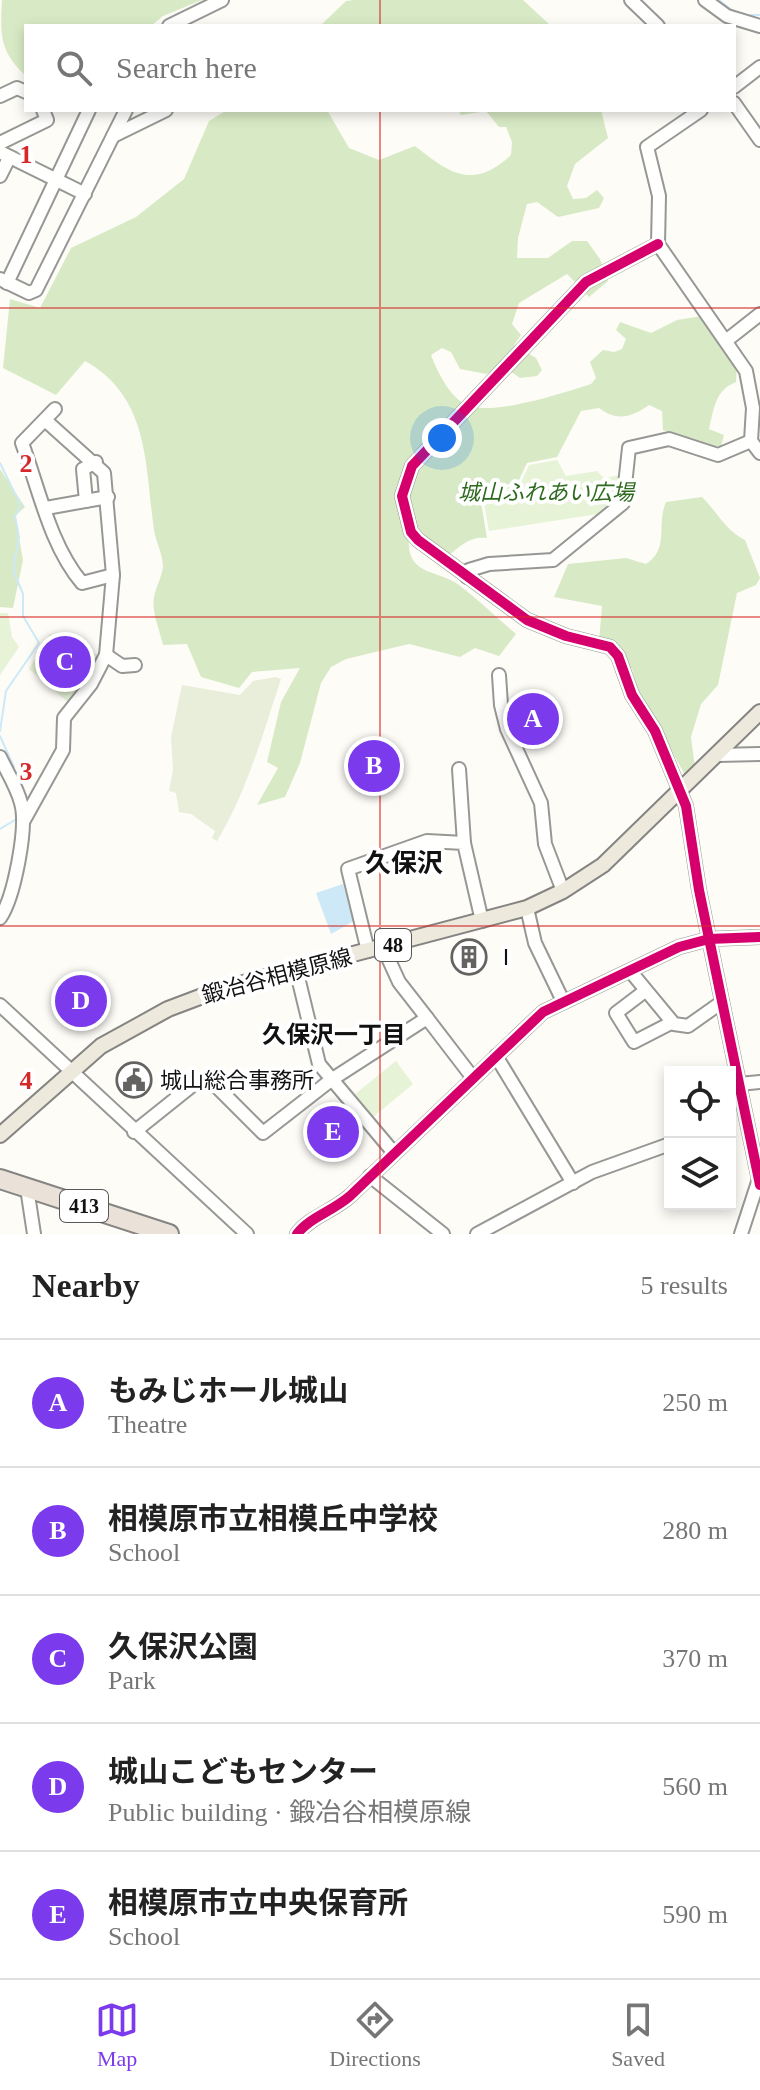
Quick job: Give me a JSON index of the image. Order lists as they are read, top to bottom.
{
  "streets": {
    "highway": ["413"],
    "main road": ["48", "鍛冶谷相模原線"]
  },
  "districts": ["久保沢", "久保沢一丁目"],
  "parks": ["城山ふれあい広場"],
  "places": {
    "building": ["Ⅰ"],
    "public building": ["城山総合事務所"]
  },
  "page": {
    "search": "Search here",
    "pins": [
      "C",
      "A",
      "B",
      "D",
      "E"
    ],
    "heading": ["Nearby", "5 results"],
    "list": [
      {
        "mark": "A",
        "name": "もみじホール城山",
        "note": "Theatre",
        "value": "250 m"
      },
      {
        "mark": "B",
        "name": "相模原市立相模丘中学校",
        "note": "School",
        "value": "280 m"
      },
      {
        "mark": "C",
        "name": "久保沢公園",
        "note": "Park",
        "value": "370 m"
      },
      {
        "mark": "D",
        "name": "城山こどもセンター",
        "note": "Public building · 鍛冶谷相模原線",
        "value": "560 m"
      },
      {
        "mark": "E",
        "name": "相模原市立中央保育所",
        "note": "School",
        "value": "590 m"
      }
    ],
    "nav": ["Map", "Directions", "Saved"]
  },
  "grid": {
    "rows": [
      "1",
      "2",
      "3",
      "4"
    ]
  }
}
